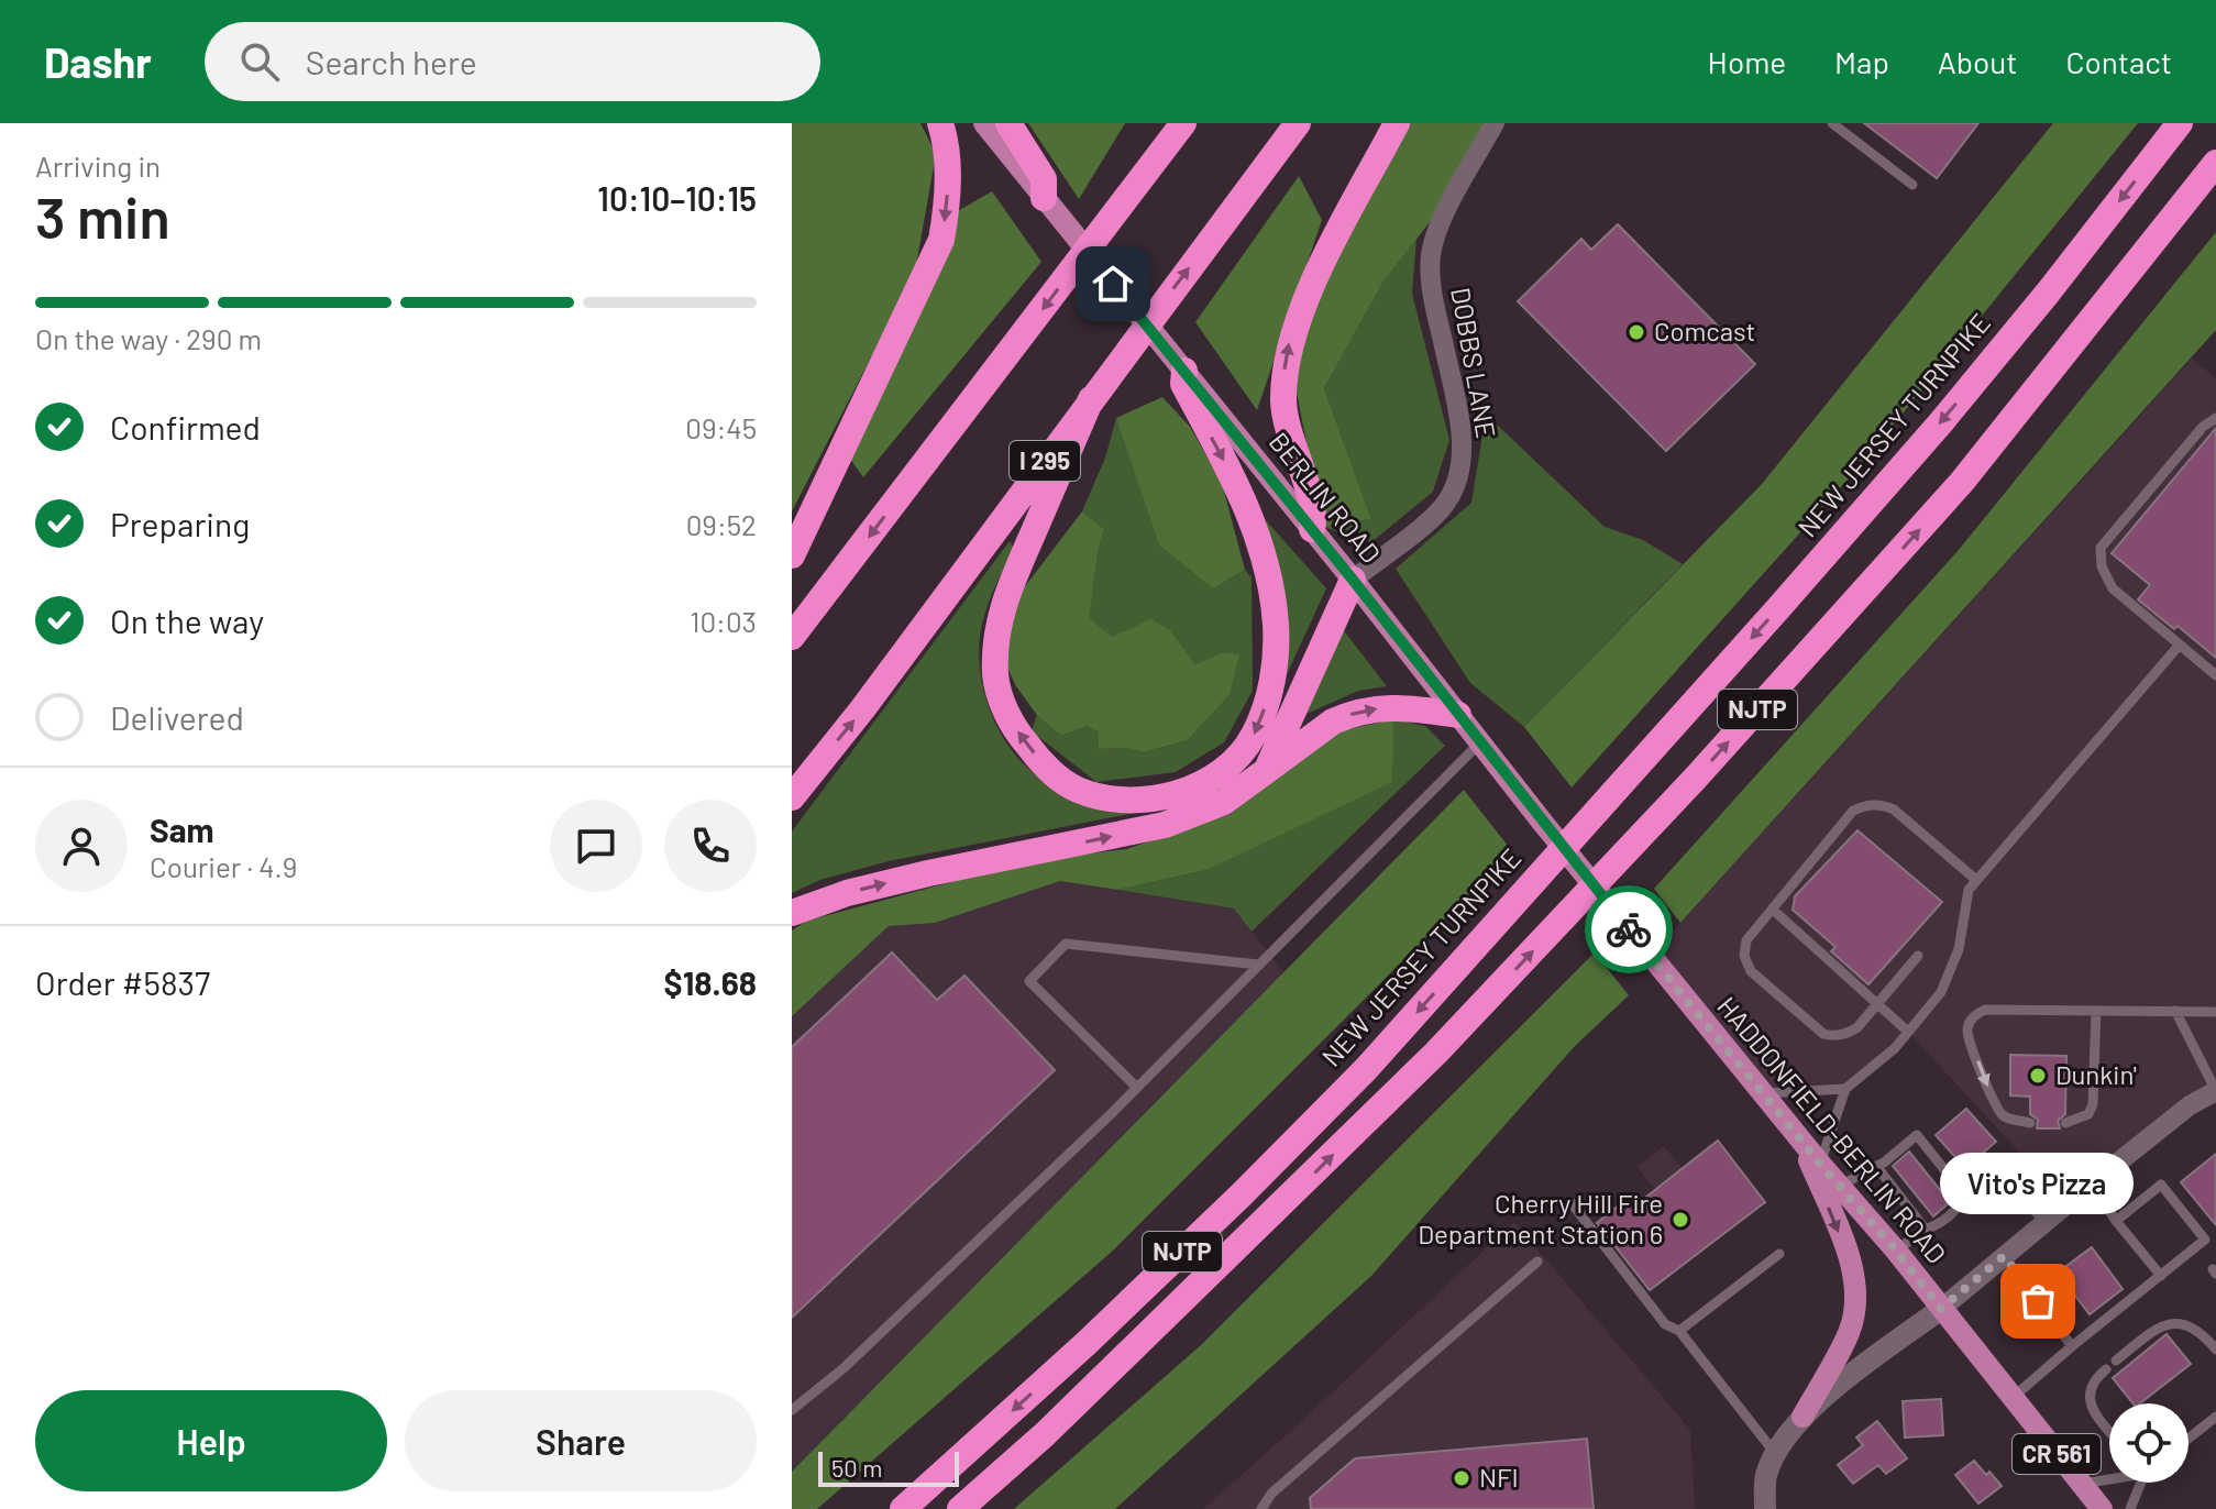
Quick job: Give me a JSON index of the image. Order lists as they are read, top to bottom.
{
  "streets": {
    "highway": ["NEW JERSEY TURNPIKE", "I 295", "NJTP"],
    "main road": ["BERLIN ROAD", "HADDONFIELD-BERLIN ROAD", "CR 561"],
    "street": ["DOBBS LANE"]
  },
  "crossings": [
    ["DOBBS LANE", "BERLIN ROAD"],
    ["BERLIN ROAD", "HADDONFIELD-BERLIN ROAD"]
  ],
  "places": [
    "Comcast",
    "Dunkin'",
    "Cherry Hill Fire Department Station 6",
    "Vito's Pizza",
    "NFI"
  ],
  "scale_bar": "50 m",
  "page": {
    "header": "Dashr",
    "search": "Search here",
    "nav": [
      "Home",
      "Map",
      "About",
      "Contact"
    ],
    "heading": ["3 min", "Arriving in", "10:10–10:15"],
    "panel": [
      "Sam",
      "Courier · 4.9",
      "Order #5837",
      "$18.68"
    ],
    "bar": "On the way · 290 m",
    "list": [
      ["Confirmed", "09:45"],
      ["Preparing", "09:52"],
      ["On the way", "10:03"],
      "Delivered"
    ],
    "bubble": "Vito's Pizza",
    "buttons": ["Help", "Share"],
    "scale": "50 m"
  }
}
